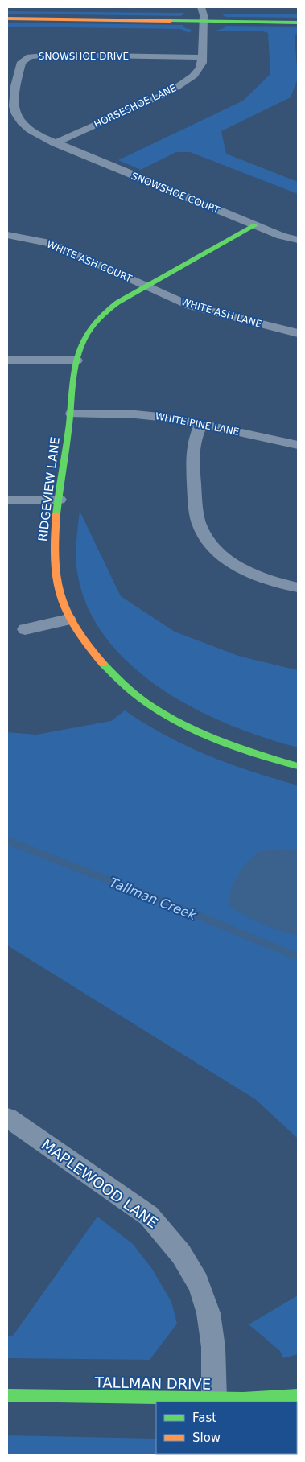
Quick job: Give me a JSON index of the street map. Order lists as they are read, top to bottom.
{
  "streets": {
    "street": [
      "SNOWSHOE DRIVE",
      "HORSESHOE LANE",
      "SNOWSHOE COURT",
      "WHITE ASH COURT",
      "WHITE ASH LANE",
      "WHITE PINE LANE",
      "RIDGEVIEW LANE",
      "MAPLEWOOD LANE",
      "TALLMAN DRIVE"
    ]
  },
  "crossings": [
    ["SNOWSHOE DRIVE", "HORSESHOE LANE"],
    ["SNOWSHOE DRIVE", "SNOWSHOE COURT"],
    ["HORSESHOE LANE", "SNOWSHOE COURT"],
    ["SNOWSHOE COURT", "RIDGEVIEW LANE"],
    ["WHITE ASH COURT", "WHITE ASH LANE"],
    ["WHITE ASH COURT", "RIDGEVIEW LANE"],
    ["WHITE ASH LANE", "RIDGEVIEW LANE"],
    ["WHITE PINE LANE", "RIDGEVIEW LANE"],
    ["MAPLEWOOD LANE", "TALLMAN DRIVE"]
  ],
  "water": ["Tallman Creek"],
  "legend": ["Fast", "Slow"]
}
